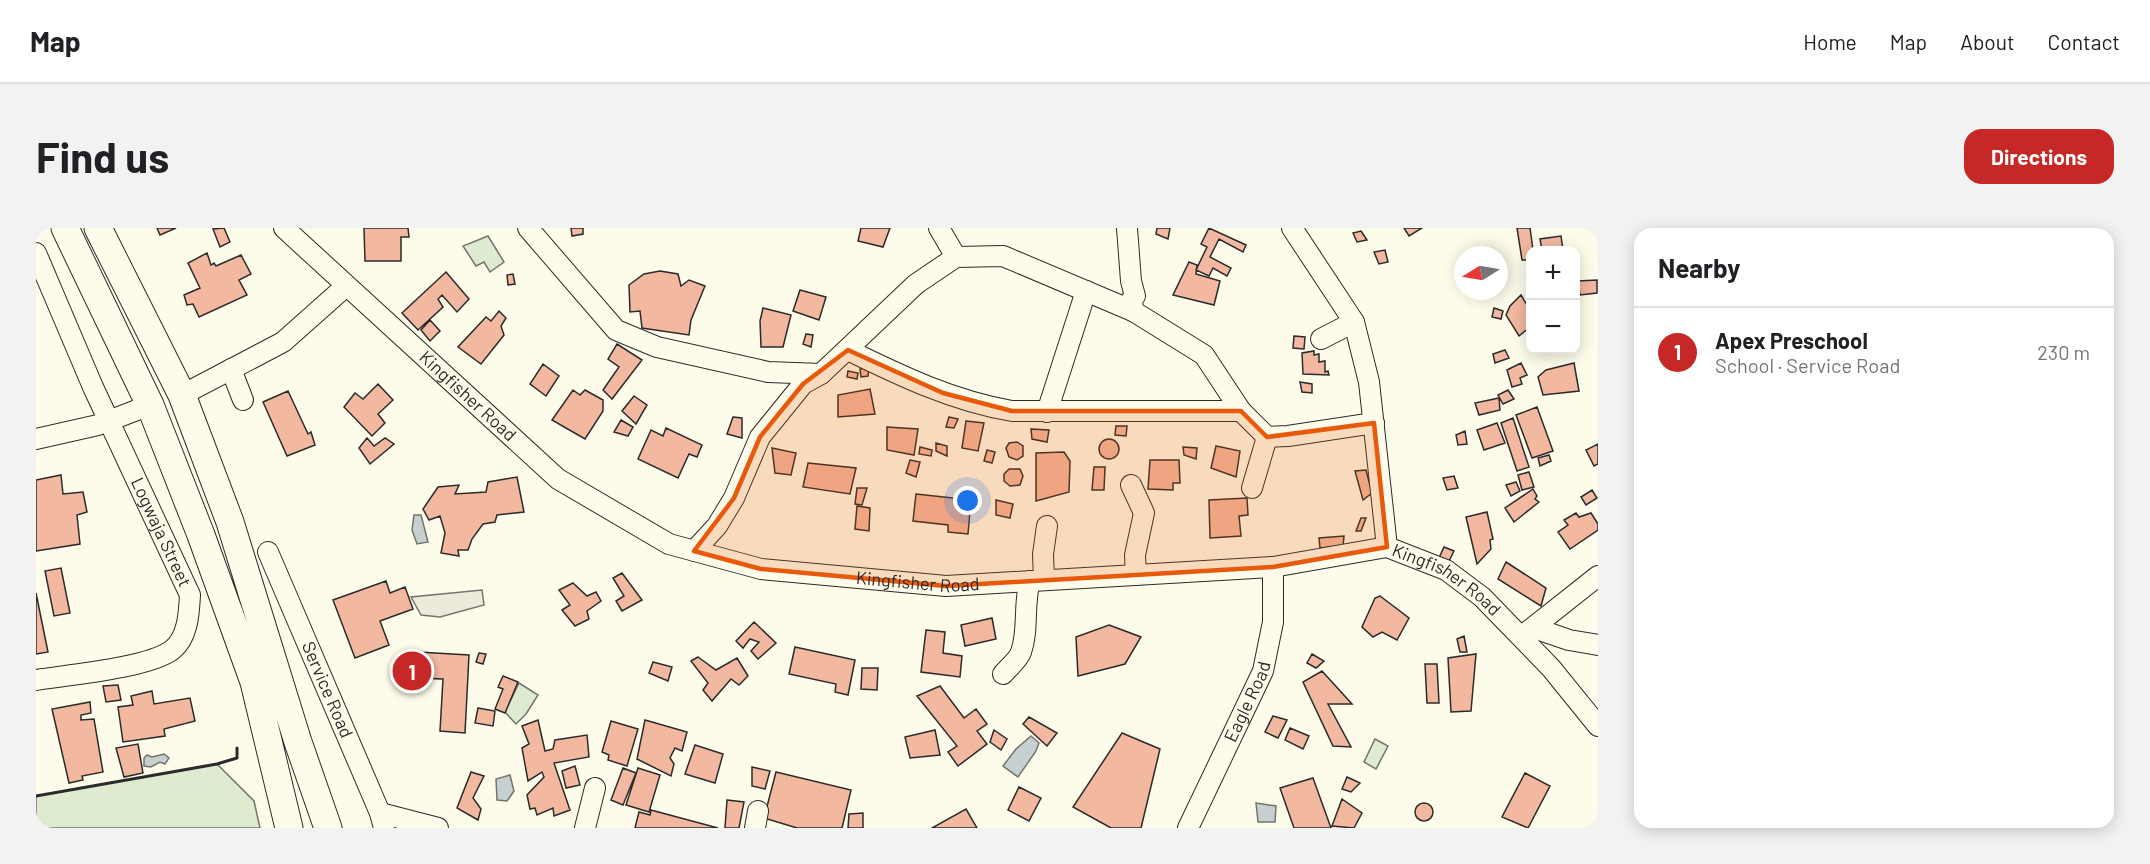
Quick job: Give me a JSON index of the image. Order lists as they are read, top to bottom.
{
  "streets": {
    "street": [
      "Kingfisher Road",
      "Logwaja Street",
      "Service Road",
      "Eagle Road"
    ]
  },
  "crossings": [
    ["Kingfisher Road", "Eagle Road"]
  ],
  "north": "left",
  "page": {
    "header": "Map",
    "nav": [
      "Home",
      "Map",
      "About",
      "Contact"
    ],
    "buttons": "Directions",
    "title": "Find us",
    "heading": "Nearby",
    "map_buttons": ["+", "−"],
    "list": [
      {
        "mark": "1",
        "name": "Apex Preschool",
        "note": "School · Service Road",
        "value": "230 m"
      }
    ],
    "pins": "1"
  }
}
